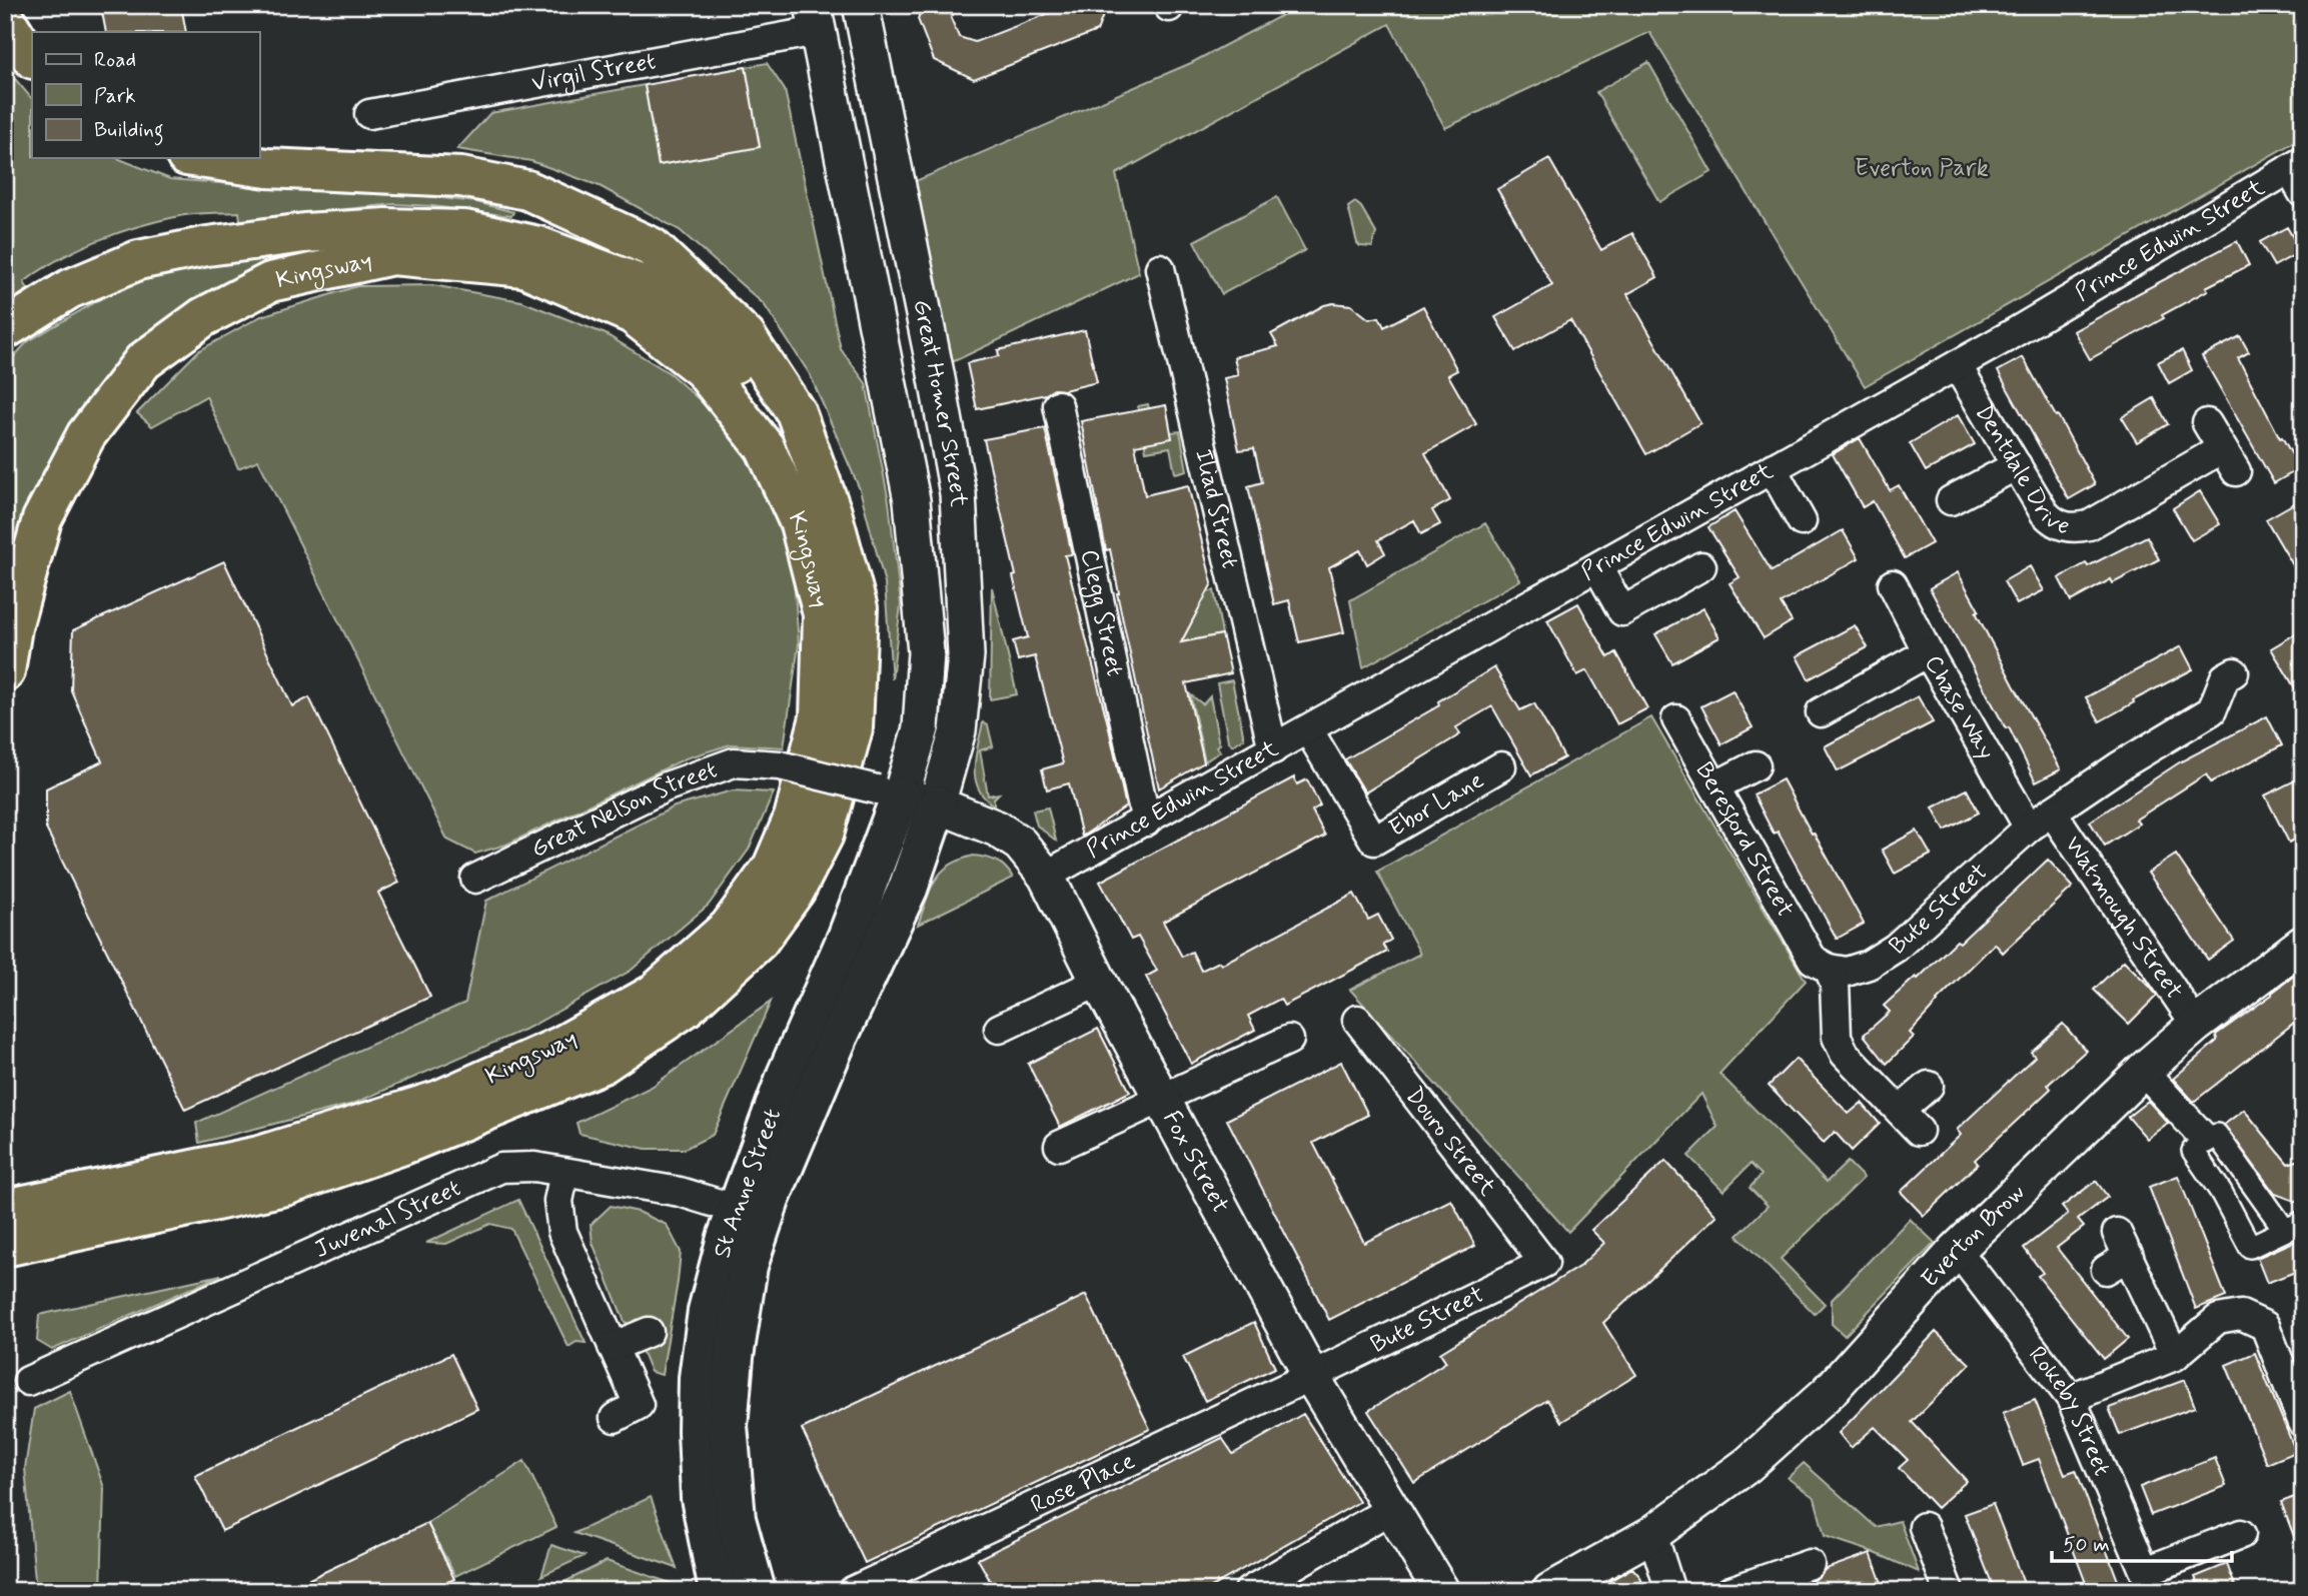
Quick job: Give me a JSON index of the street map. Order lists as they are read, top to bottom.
{
  "streets": {
    "highway": ["Kingsway"],
    "main road": ["St Anne Street"],
    "street": [
      "Virgil Street",
      "Prince Edwin Street",
      "Great Homer Street",
      "Dentdale Drive",
      "Iliad Street",
      "Clegg Street",
      "Chase Way",
      "Ebor Lane",
      "Great Nelson Street",
      "Beresford Street",
      "Bute Street",
      "Watmough Street",
      "Douro Street",
      "Fox Street",
      "Juvenal Street",
      "Everton Brow",
      "Rokeby Street",
      "Rose Place"
    ]
  },
  "crossings": [
    ["Virgil Street", "Great Homer Street"],
    ["Prince Edwin Street", "Dentdale Drive"],
    ["Prince Edwin Street", "Iliad Street"],
    ["Prince Edwin Street", "Clegg Street"],
    ["Prince Edwin Street", "Ebor Lane"],
    ["Prince Edwin Street", "Fox Street"],
    ["Great Homer Street", "Great Nelson Street"],
    ["Great Homer Street", "Fox Street"],
    ["Great Homer Street", "St Anne Street"],
    ["Chase Way", "Bute Street"],
    ["Great Nelson Street", "Fox Street"],
    ["Great Nelson Street", "St Anne Street"],
    ["Beresford Street", "Bute Street"],
    ["Bute Street", "Watmough Street"],
    ["Bute Street", "Douro Street"],
    ["Bute Street", "Fox Street"],
    ["Bute Street", "Rose Place"],
    ["Watmough Street", "Everton Brow"],
    ["Fox Street", "St Anne Street"],
    ["Fox Street", "Rose Place"],
    ["St Anne Street", "Juvenal Street"],
    ["Everton Brow", "Rokeby Street"]
  ],
  "parks": ["Everton Park"],
  "legend": ["Road", "Park", "Building"],
  "scale_bar": "50 m"
}
